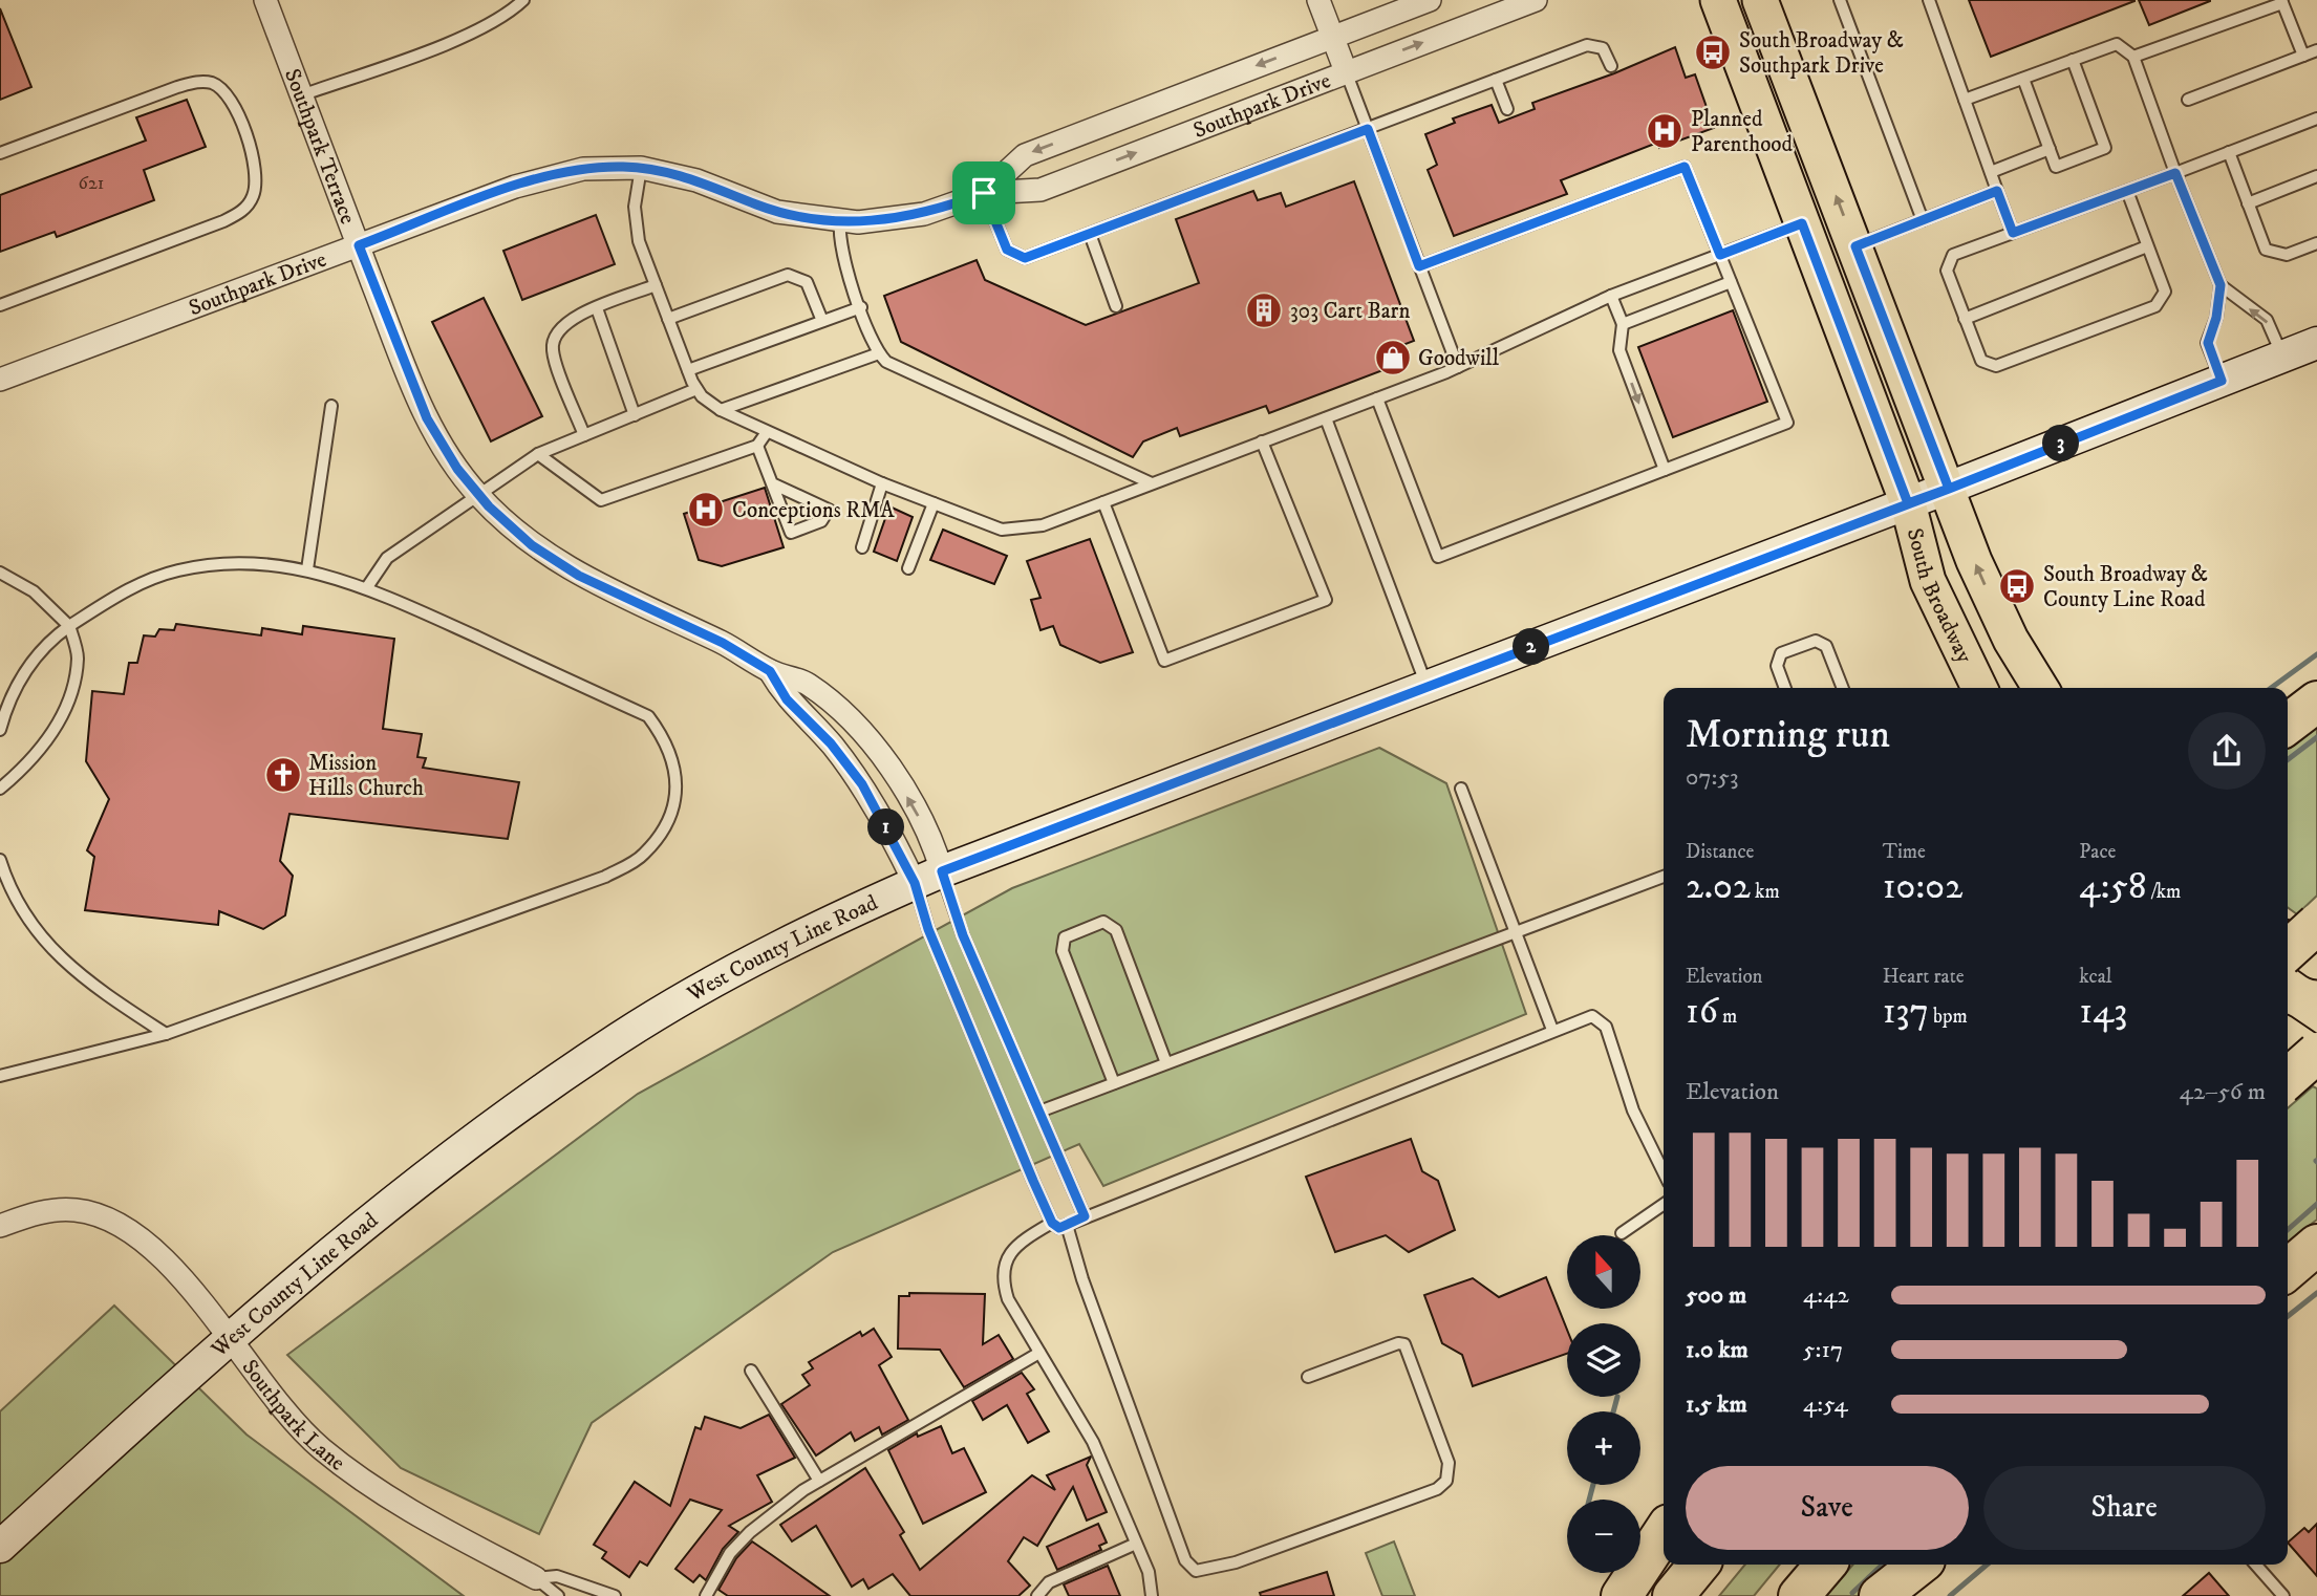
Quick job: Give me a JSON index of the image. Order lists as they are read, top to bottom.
{
  "streets": {
    "main road": ["South Broadway", "West County Line Road"],
    "street": ["Southpark Drive", "Southpark Terrace", "Southpark Lane"]
  },
  "crossings": [
    ["Southpark Drive", "Southpark Terrace"],
    ["Southpark Terrace", "West County Line Road"],
    ["South Broadway", "West County Line Road"],
    ["West County Line Road", "Southpark Lane"]
  ],
  "places": {
    "bus stop": ["South Broadway & Southpark Drive", "South Broadway & County Line Road"],
    "hospital": ["Planned Parenthood", "Conceptions RMA"],
    "building": ["303 Cart Barn"],
    "shop": ["Goodwill"],
    "church": ["Mission Hills Church"]
  },
  "house_numbers": ["621"],
  "north": "top",
  "page": {
    "pins": ["3", "2", "1"],
    "heading": ["Morning run", "07:53"],
    "stats": [
      ["Distance", "2.02 km"],
      ["Time", "10:02"],
      ["Pace", "4:58 /km"],
      ["Elevation", "16 m"],
      ["Heart rate", "137 bpm"],
      ["kcal", "143"]
    ],
    "chart": ["Elevation", "42–56 m"],
    "map_buttons": ["+", "−"],
    "list": [
      {
        "name": "500 m",
        "note": "4:42"
      },
      {
        "name": "1.0 km",
        "note": "5:17"
      },
      {
        "name": "1.5 km",
        "note": "4:54"
      }
    ],
    "buttons": ["Save", "Share"]
  }
}
